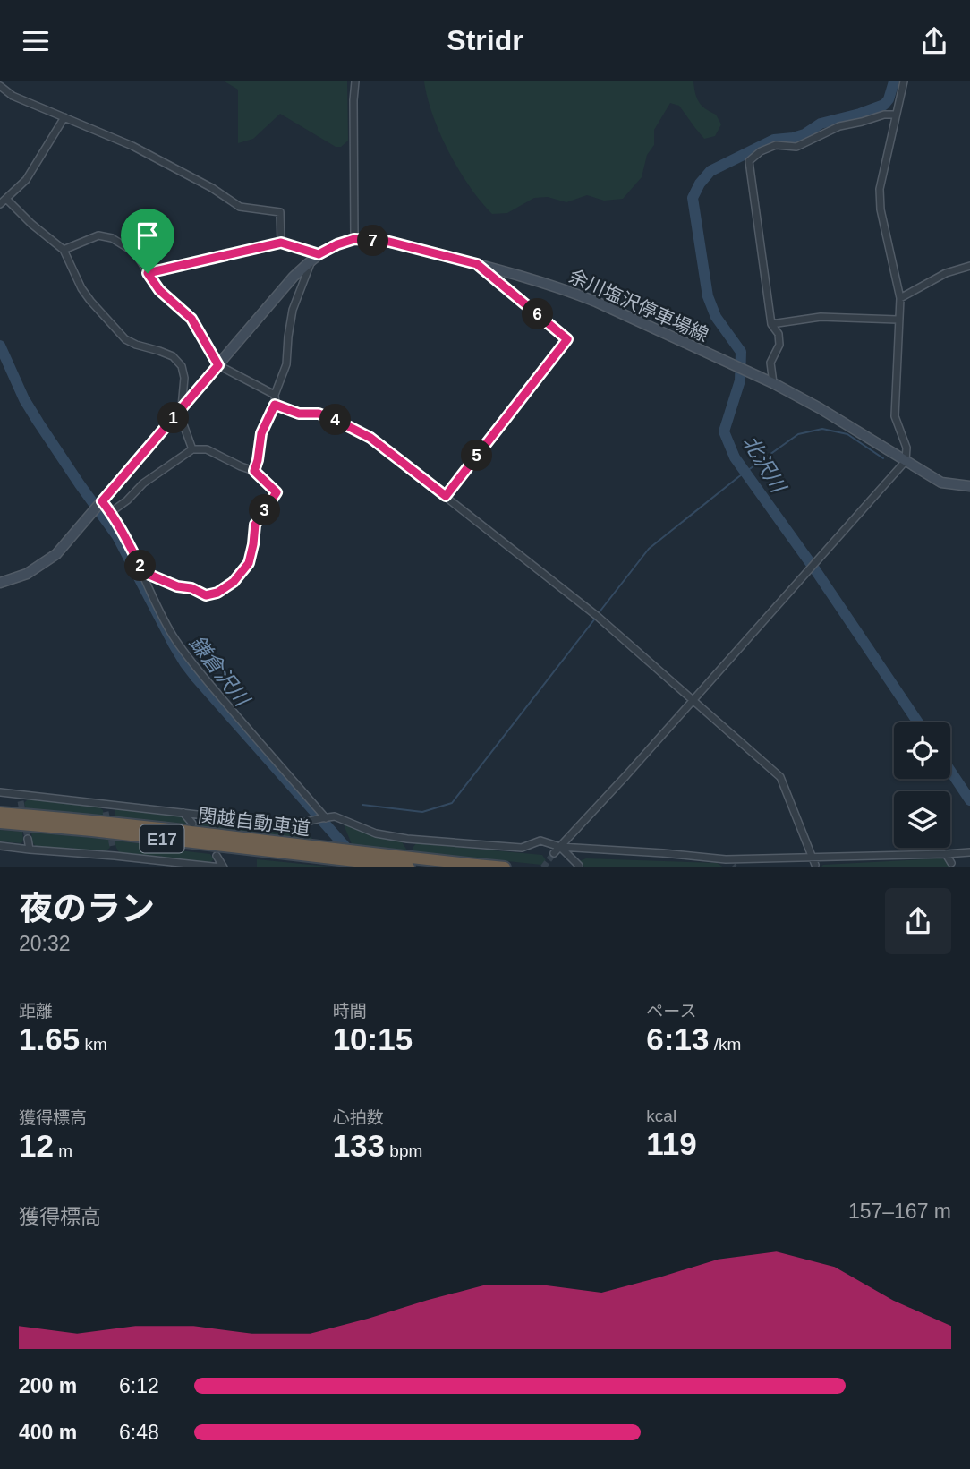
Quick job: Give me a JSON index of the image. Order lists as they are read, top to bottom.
{
  "streets": {
    "highway": ["関越自動車道", "E17"],
    "main road": ["余川塩沢停車場線"]
  },
  "water": ["北沢川", "鎌倉沢川"],
  "page": {
    "header": "Stridr",
    "pins": [
      "7",
      "6",
      "1",
      "4",
      "5",
      "3",
      "2"
    ],
    "heading": ["夜のラン", "20:32"],
    "stats": [
      ["距離", "1.65 km"],
      ["時間", "10:15"],
      ["ペース", "6:13 /km"],
      ["獲得標高", "12 m"],
      ["心拍数", "133 bpm"],
      ["kcal", "119"]
    ],
    "chart": ["獲得標高", "157–167 m"],
    "list": [
      {
        "name": "200 m",
        "note": "6:12"
      },
      {
        "name": "400 m",
        "note": "6:48"
      }
    ]
  }
}
